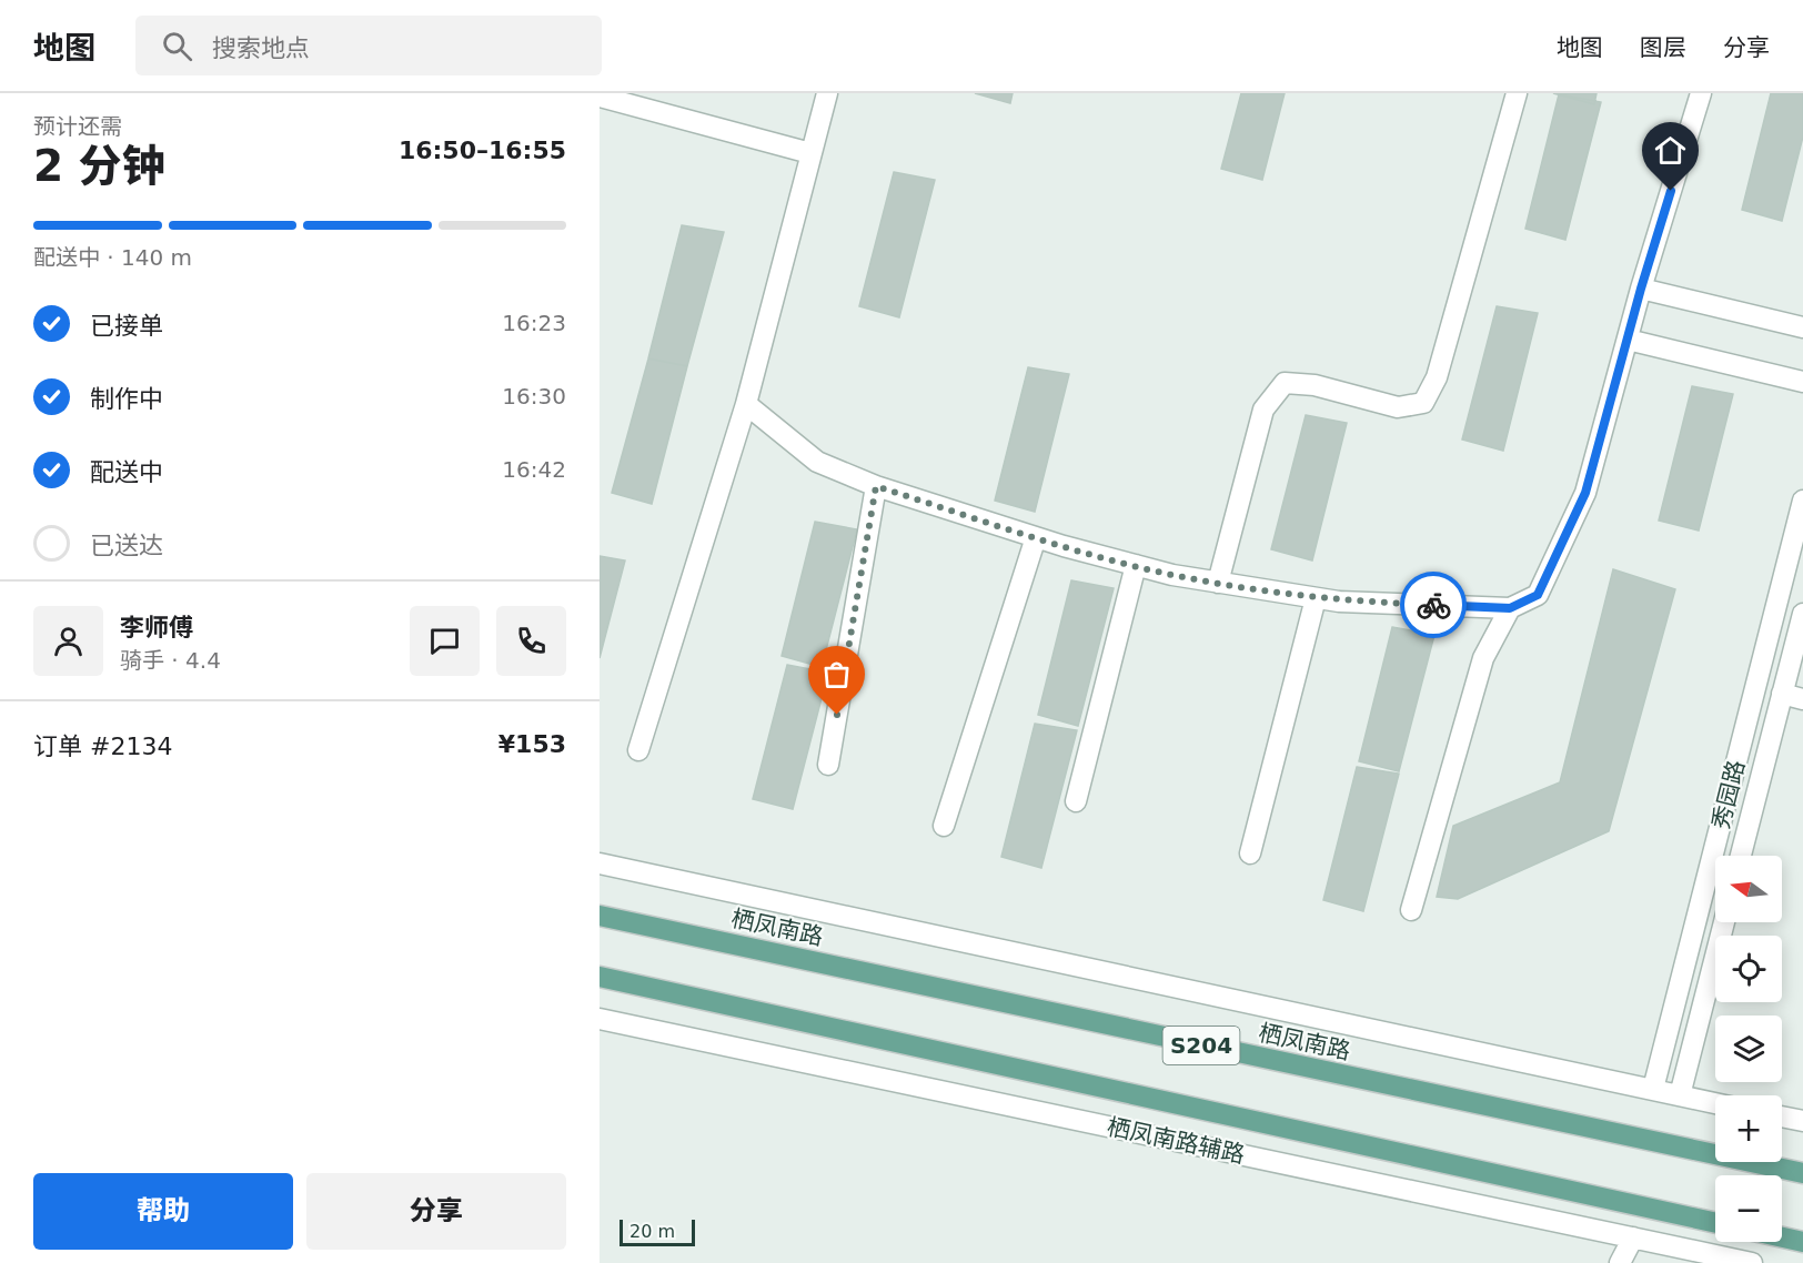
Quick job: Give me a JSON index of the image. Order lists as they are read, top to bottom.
{
  "streets": {
    "main road": ["栖凤南路", "S204"],
    "street": ["秀园路", "栖凤南路辅路"]
  },
  "scale_bar": "20 m",
  "north": "left",
  "page": {
    "header": "地图",
    "search": "搜索地点",
    "nav": ["地图", "图层", "分享"],
    "heading": ["2 分钟", "预计还需", "16:50–16:55"],
    "panel": [
      "李师傅",
      "骑手 · 4.4",
      "订单 #2134",
      "¥153"
    ],
    "bar": "配送中 · 140 m",
    "list": [
      ["已接单", "16:23"],
      ["制作中", "16:30"],
      ["配送中", "16:42"],
      "已送达"
    ],
    "map_buttons": ["+", "−"],
    "buttons": ["帮助", "分享"],
    "scale": "20 m"
  }
}
